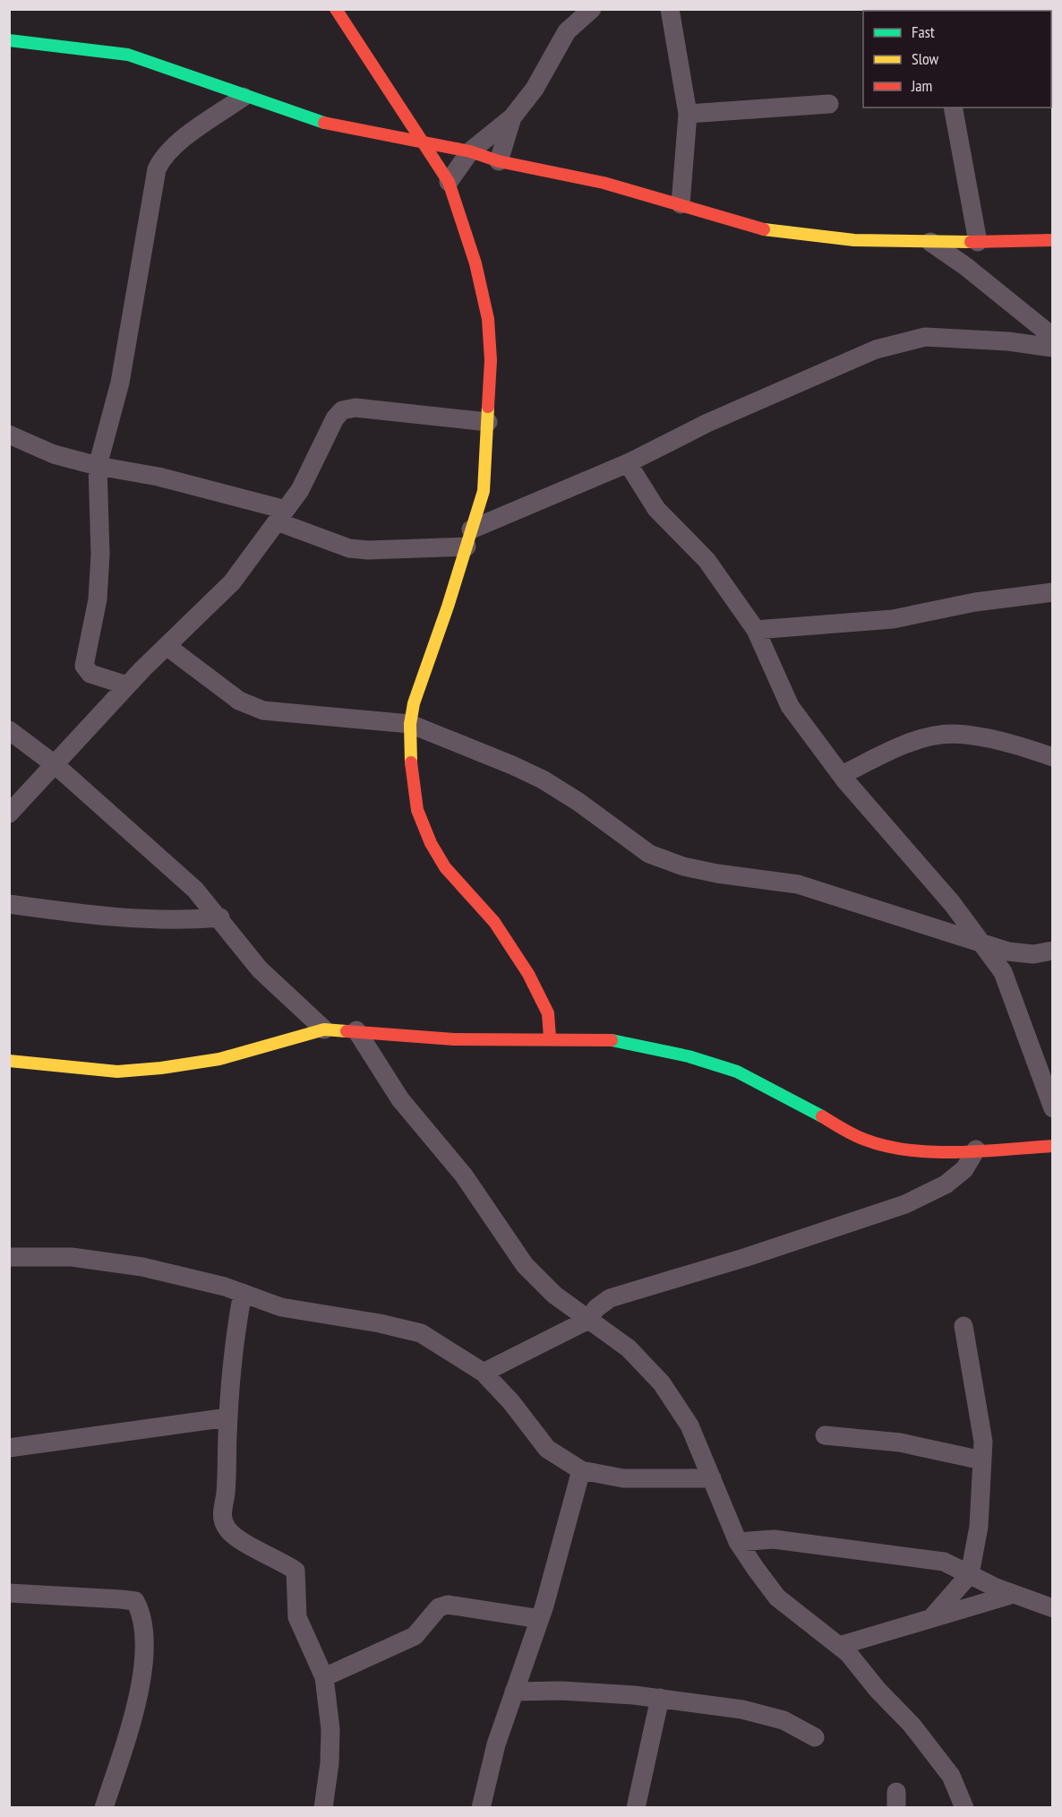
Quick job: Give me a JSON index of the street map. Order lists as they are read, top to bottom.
{
  "legend": ["Fast", "Slow", "Jam"]
}
